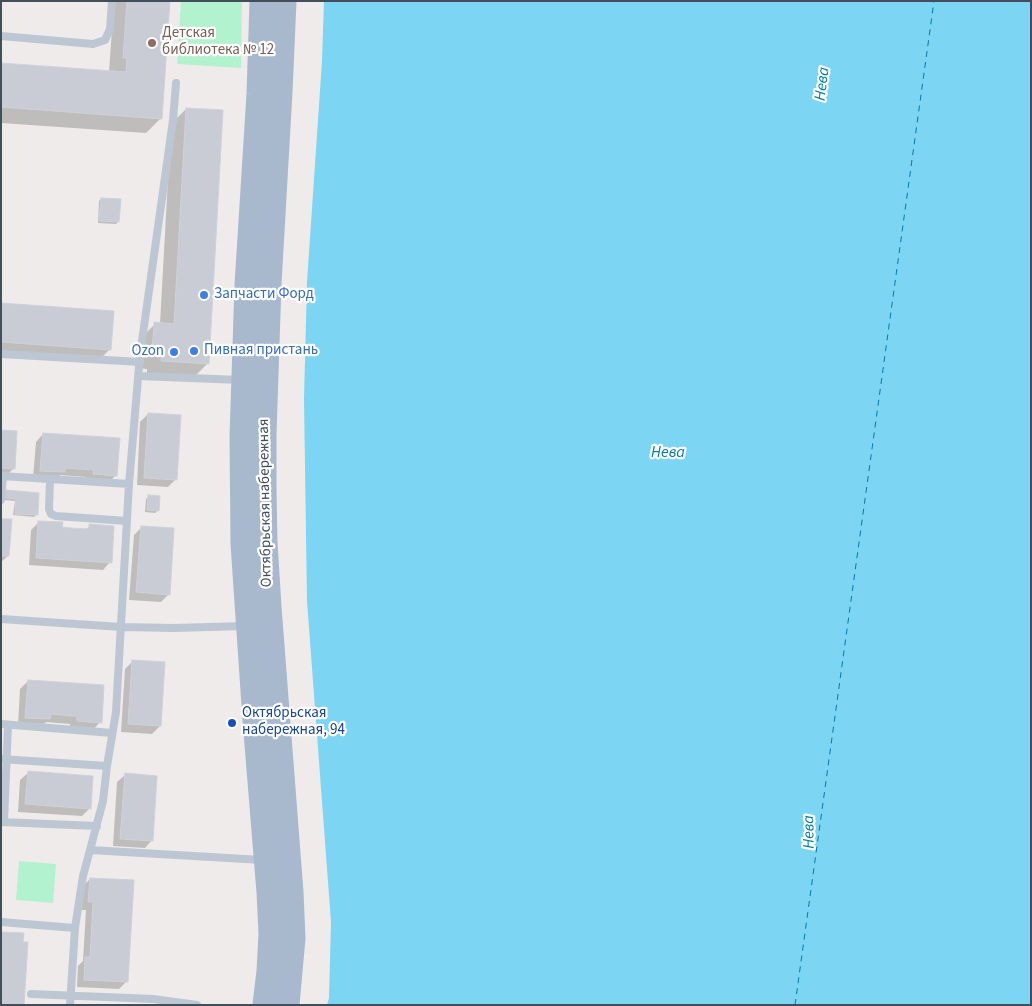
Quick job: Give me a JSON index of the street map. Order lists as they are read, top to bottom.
{
  "streets": {
    "main road": ["Октябрьская набережная"]
  },
  "water": ["Нева"],
  "places": [
    "Детская библиотека № 12",
    "Запчасти Форд",
    "Пивная пристань",
    "Ozon",
    "Октябрьская набережная, 94"
  ]
}
